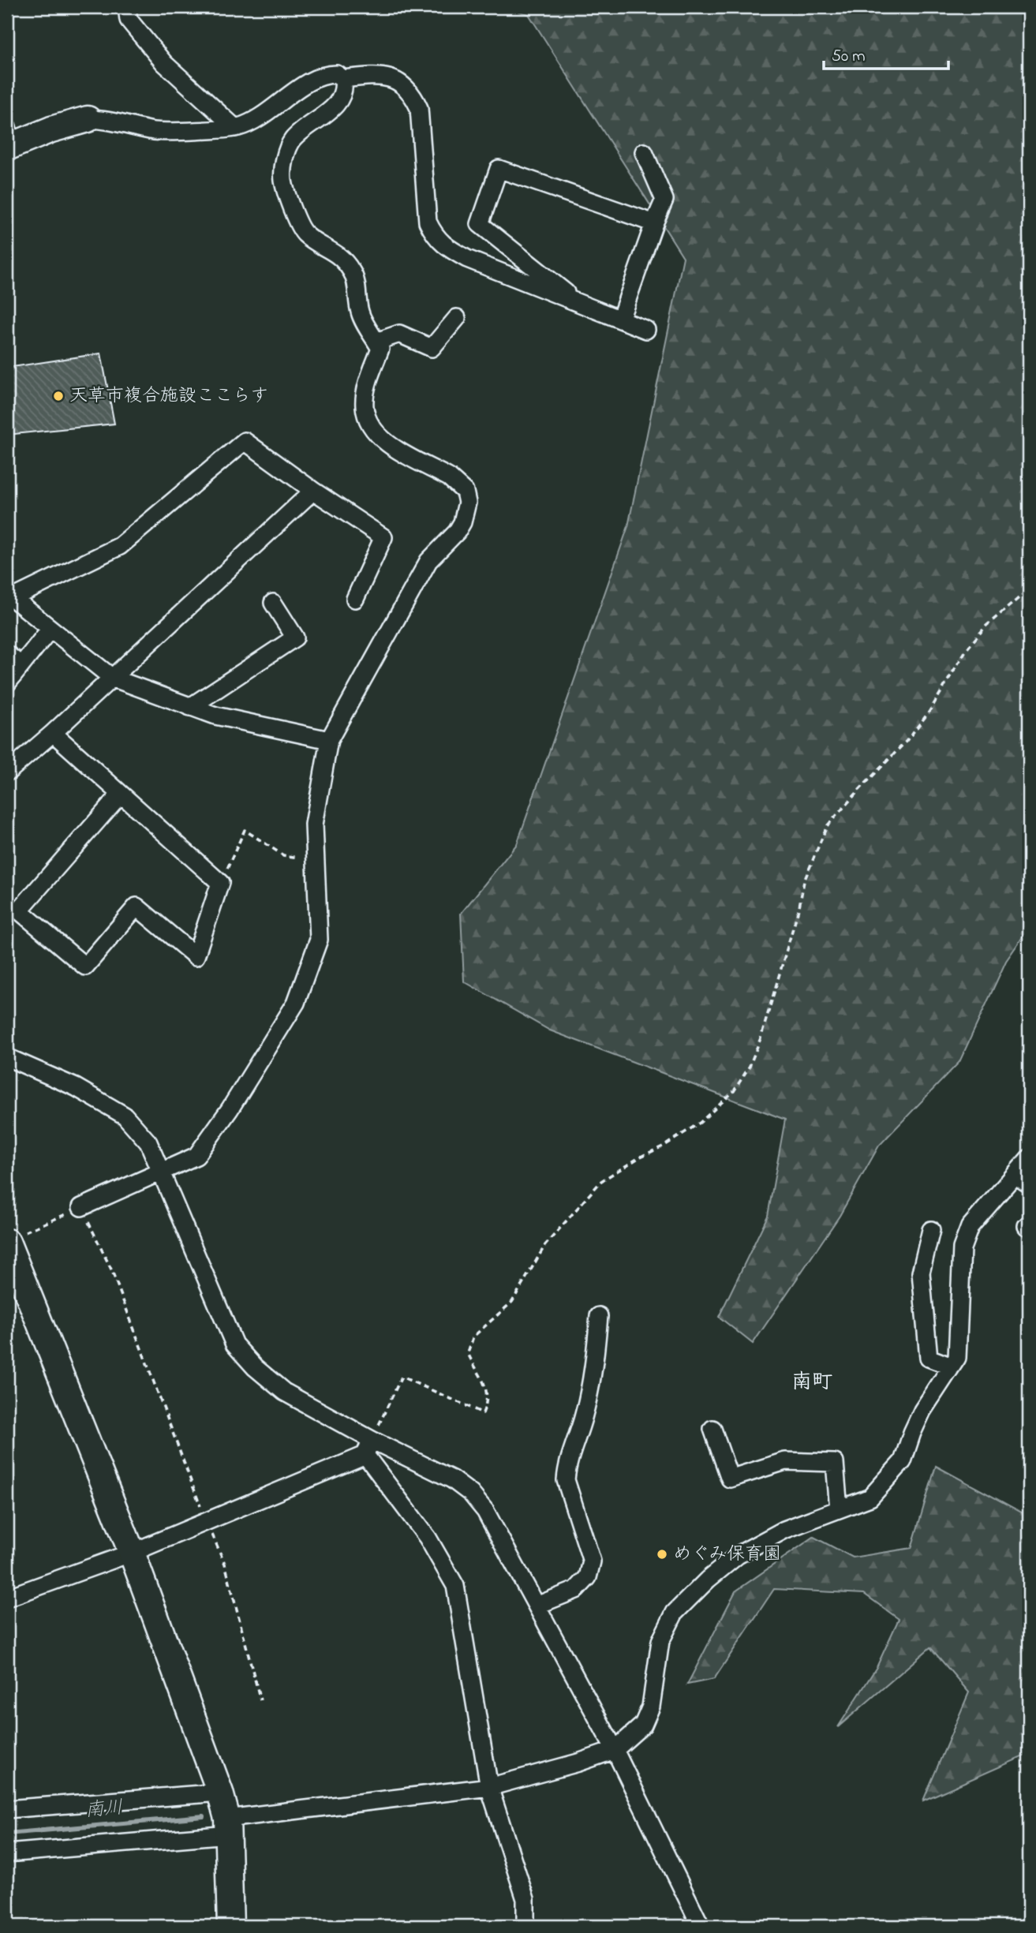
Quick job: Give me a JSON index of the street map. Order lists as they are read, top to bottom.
{
  "districts": ["南町"],
  "water": ["南川"],
  "places": ["天草市複合施設ここらす", "めぐみ保育園"],
  "scale_bar": "50 m"
}
